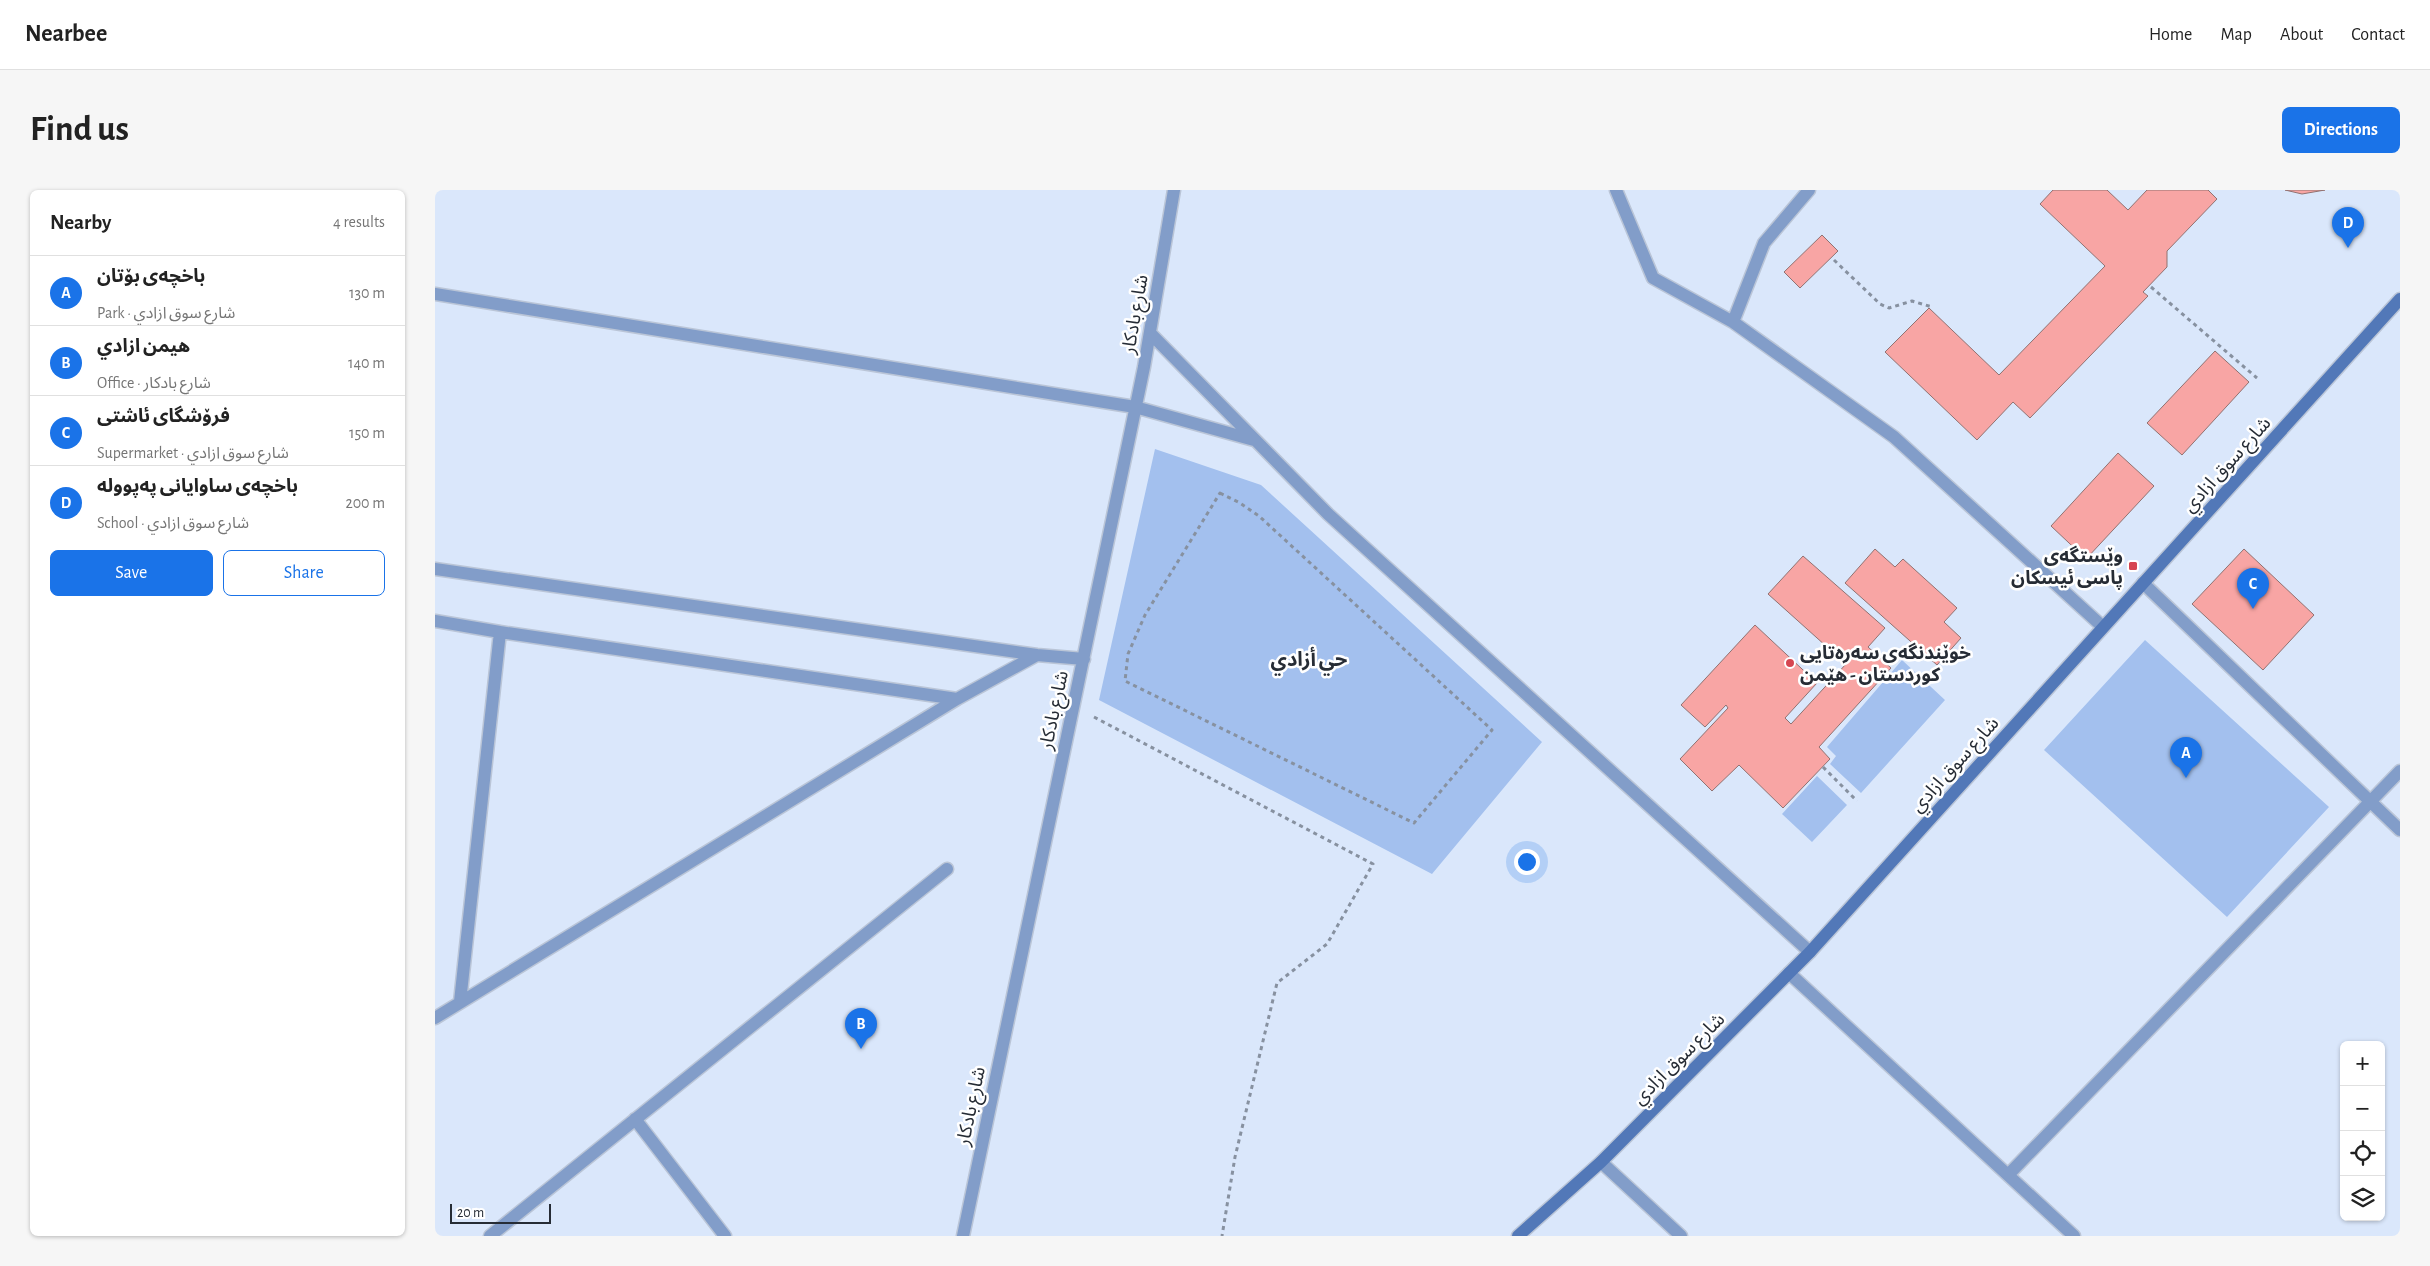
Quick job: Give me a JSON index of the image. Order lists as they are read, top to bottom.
{
  "streets": {
    "street": ["شارع بادكار", "شارع سوق ازادي"]
  },
  "districts": ["حي أزادي"],
  "places": {
    "transit": ["وێستگەی پاسی ئیسکان"],
    "other": ["خوێندنگەی سەرەتایی کوردستان - هێمن"]
  },
  "scale_bar": "20 m",
  "page": {
    "header": "Nearbee",
    "nav": [
      "Home",
      "Map",
      "About",
      "Contact"
    ],
    "buttons": [
      "Directions",
      ["Save", "Share"]
    ],
    "title": "Find us",
    "heading": ["Nearby", "4 results"],
    "pins": [
      "D",
      "C",
      "A",
      "B"
    ],
    "list": [
      {
        "mark": "A",
        "name": "باخچەی بۆتان",
        "note": "Park · شارع سوق ازادي",
        "value": "130 m"
      },
      {
        "mark": "B",
        "name": "هيمن ازادي",
        "note": "Office · شارع بادكار",
        "value": "140 m"
      },
      {
        "mark": "C",
        "name": "فرۆشگای ئاشتی",
        "note": "Supermarket · شارع سوق ازادي",
        "value": "150 m"
      },
      {
        "mark": "D",
        "name": "باخچەی ساوایانی پەپوولە",
        "note": "School · شارع سوق ازادي",
        "value": "200 m"
      }
    ],
    "map_buttons": ["+", "−"],
    "scale": "20 m"
  }
}
